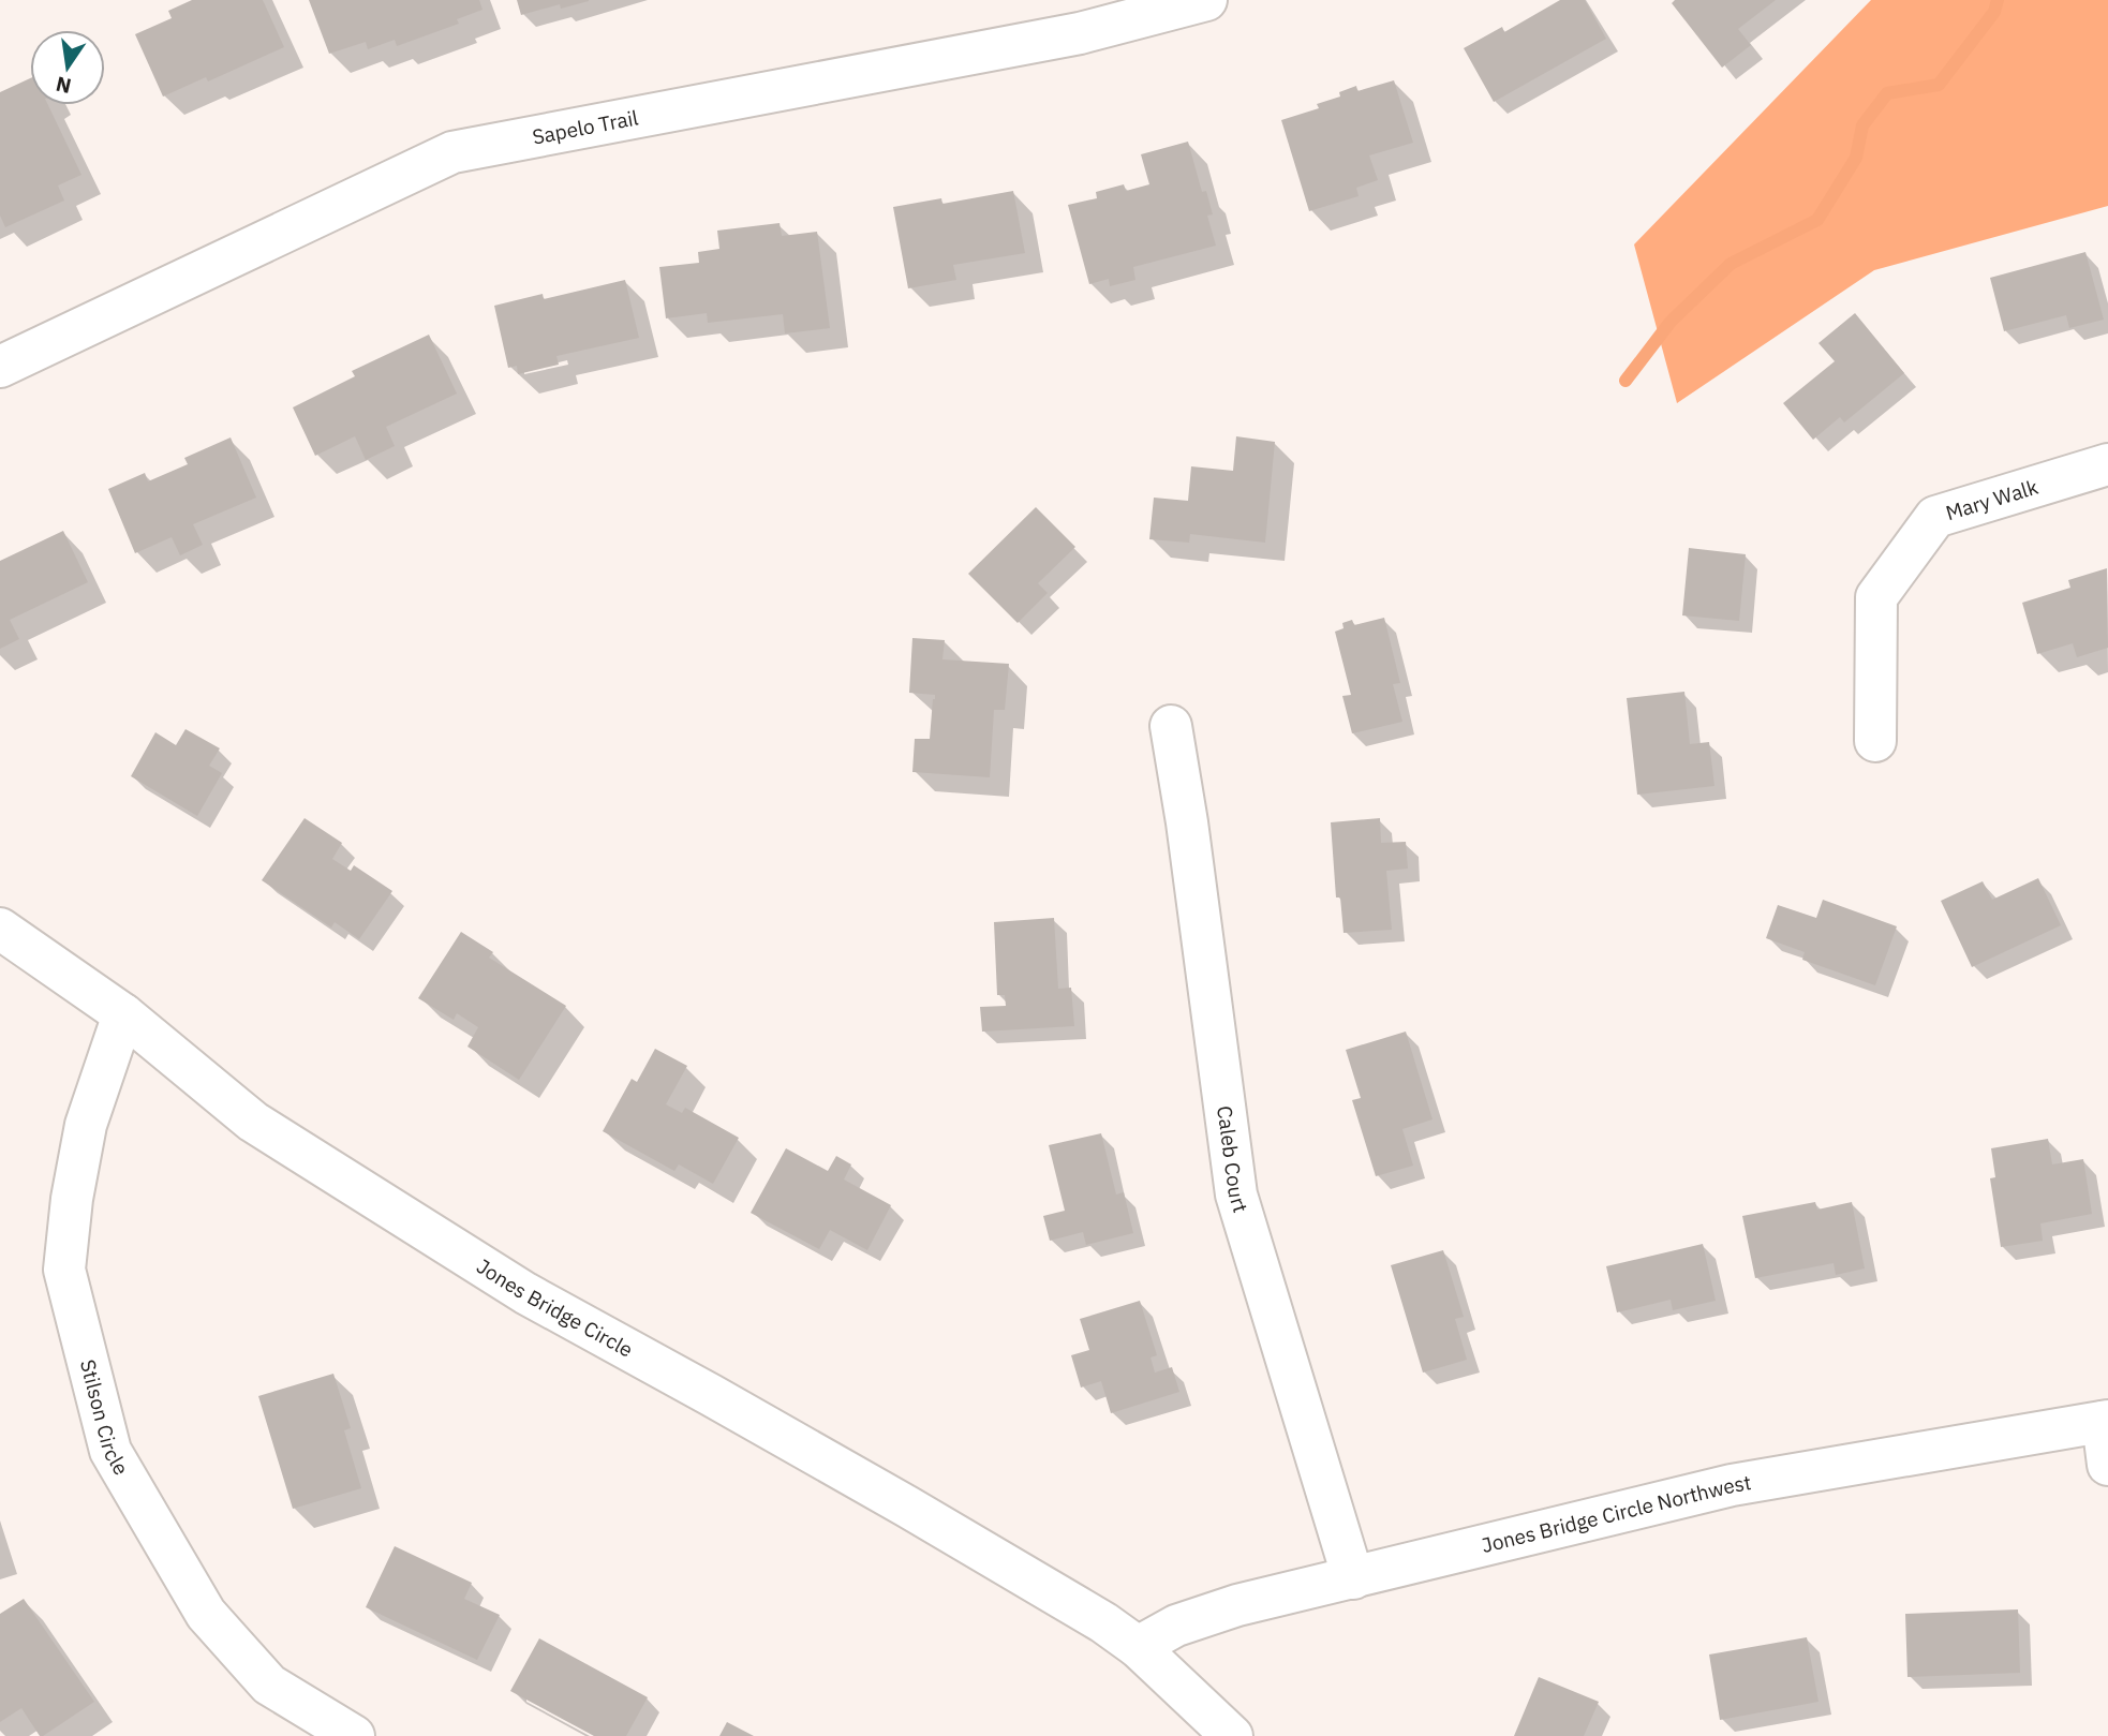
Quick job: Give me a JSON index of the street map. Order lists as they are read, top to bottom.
{
  "streets": {
    "street": [
      "Sapelo Trail",
      "Mary Walk",
      "Caleb Court",
      "Jones Bridge Circle",
      "Stilson Circle",
      "Jones Bridge Circle Northwest"
    ]
  },
  "crossings": [
    ["Caleb Court", "Jones Bridge Circle Northwest"],
    ["Jones Bridge Circle", "Stilson Circle"],
    ["Jones Bridge Circle", "Jones Bridge Circle Northwest"]
  ],
  "north": "bottom"
}
